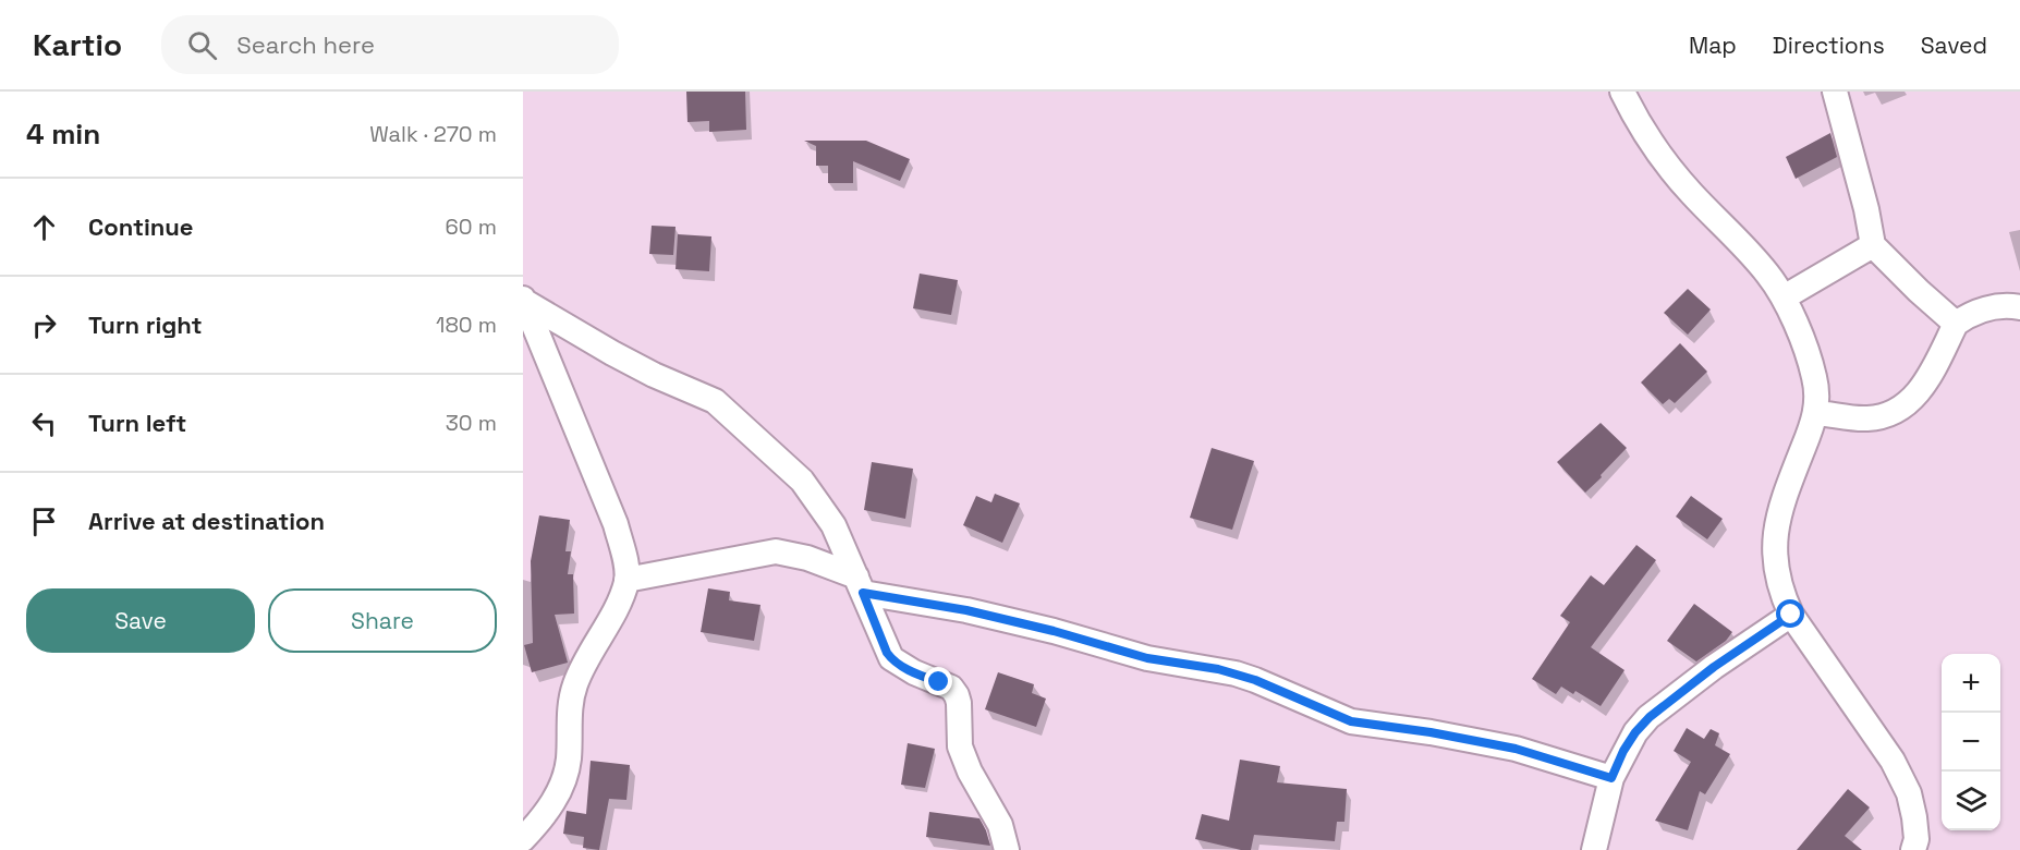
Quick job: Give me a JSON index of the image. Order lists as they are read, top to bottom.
{
  "page": {
    "header": "Kartio",
    "search": "Search here",
    "nav": ["Map", "Directions", "Saved"],
    "heading": ["4 min", "Walk · 270 m"],
    "list": [
      ["Continue", "60 m"],
      ["Turn right", "180 m"],
      ["Turn left", "30 m"],
      "Arrive at destination"
    ],
    "buttons": ["Save", "Share"],
    "map_buttons": ["+", "−"]
  }
}
